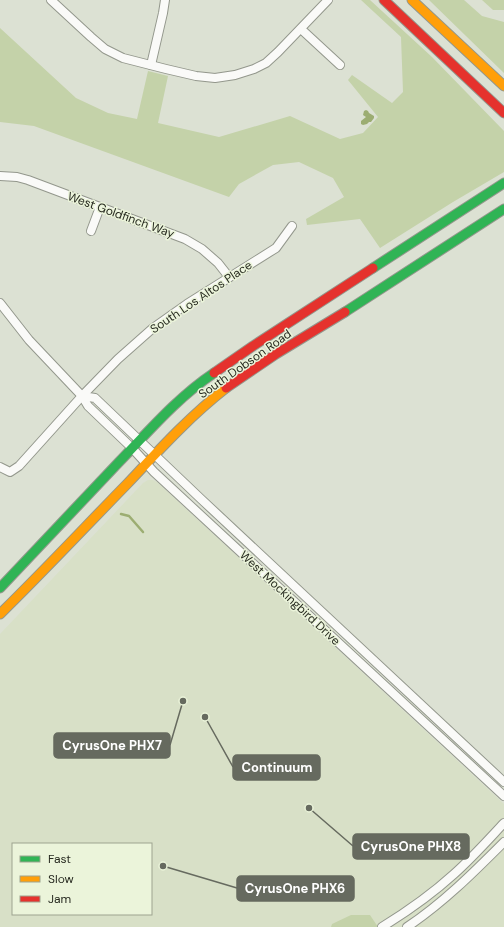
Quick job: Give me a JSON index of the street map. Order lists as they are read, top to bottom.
{
  "streets": {
    "main road": ["South Dobson Road"],
    "street": ["West Goldfinch Way", "South Los Altos Place", "West Mockingbird Drive"]
  },
  "crossings": [
    ["West Goldfinch Way", "South Los Altos Place"],
    ["South Los Altos Place", "West Mockingbird Drive"],
    ["South Dobson Road", "West Mockingbird Drive"]
  ],
  "places": [
    "CyrusOne PHX7",
    "Continuum",
    "CyrusOne PHX8",
    "CyrusOne PHX6"
  ],
  "legend": ["Fast", "Slow", "Jam"]
}
